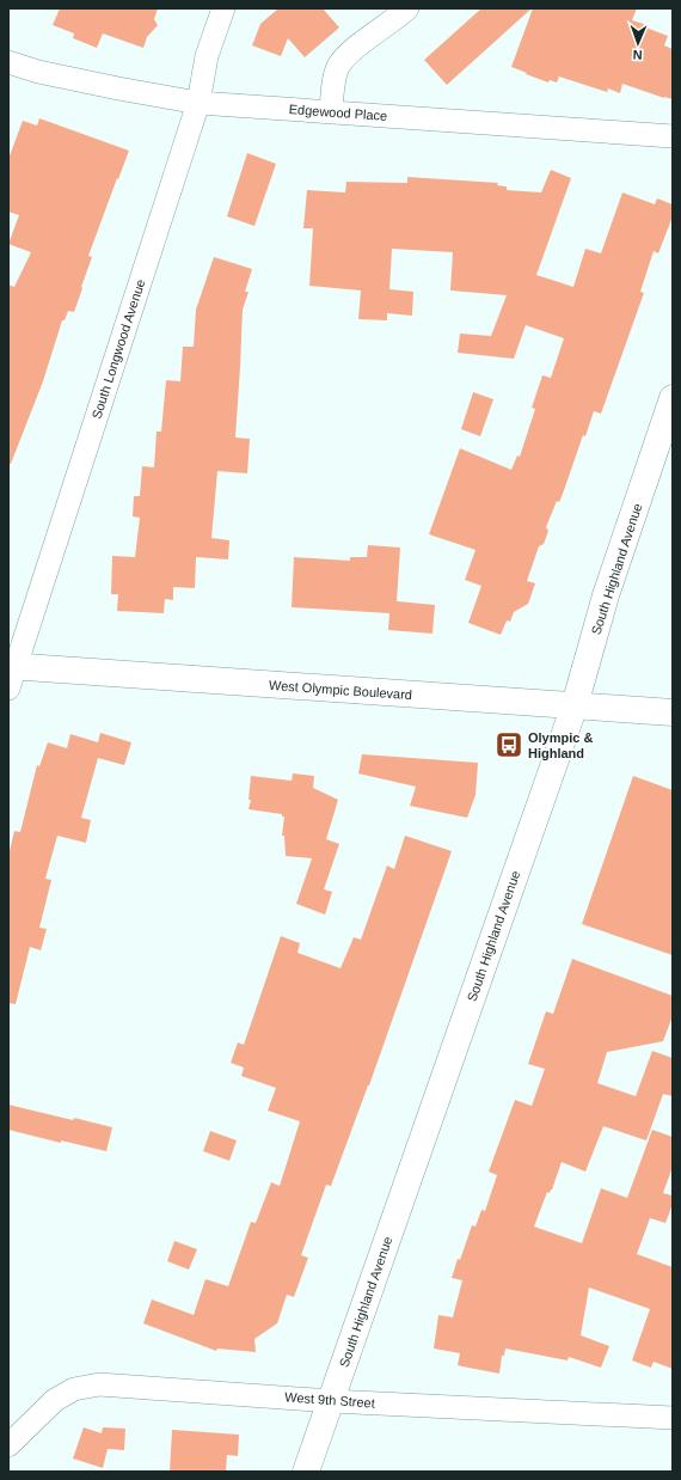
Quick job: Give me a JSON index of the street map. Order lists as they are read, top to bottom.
{
  "streets": {
    "main road": ["South Highland Avenue", "West Olympic Boulevard"],
    "street": ["Edgewood Place", "South Longwood Avenue", "West 9th Street"]
  },
  "crossings": [
    ["Edgewood Place", "South Longwood Avenue"],
    ["South Longwood Avenue", "West Olympic Boulevard"],
    ["South Highland Avenue", "West Olympic Boulevard"],
    ["South Highland Avenue", "West 9th Street"]
  ],
  "places": {
    "bus stop": ["Olympic & Highland"]
  },
  "north": "bottom"
}
